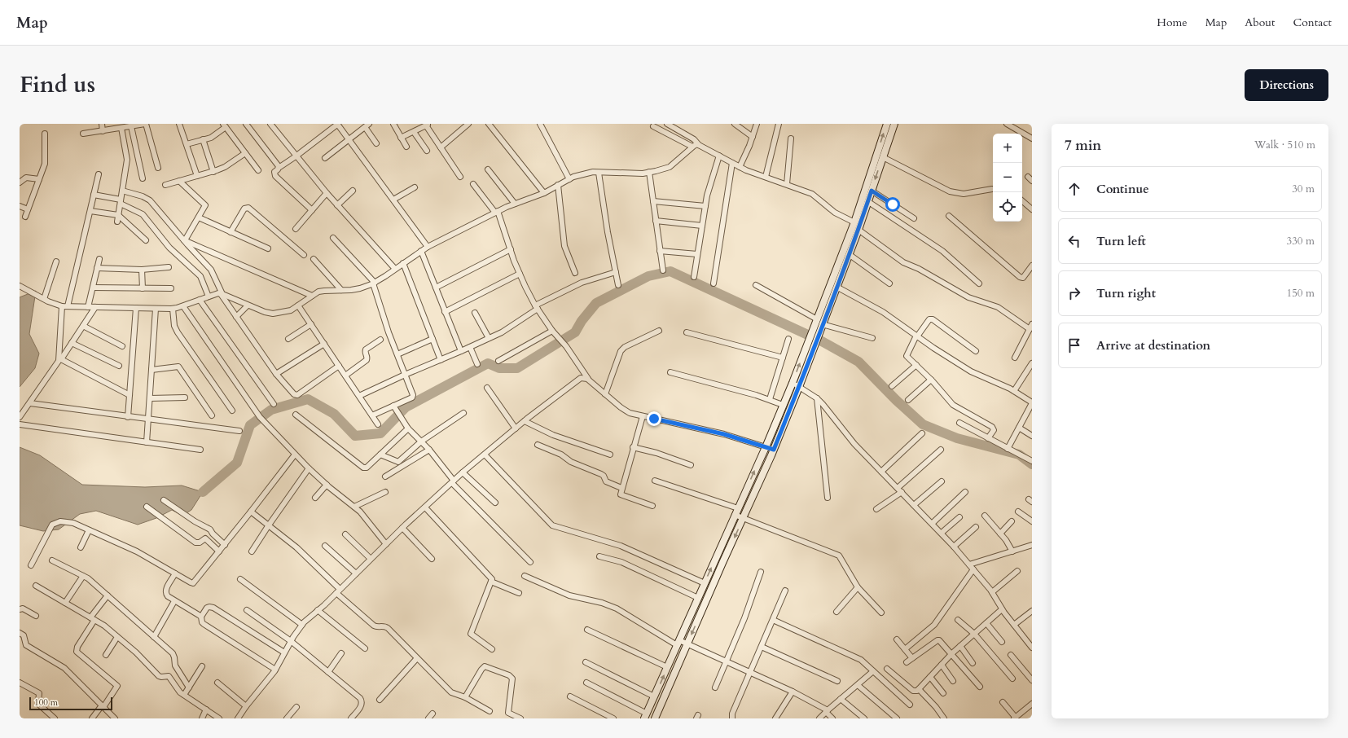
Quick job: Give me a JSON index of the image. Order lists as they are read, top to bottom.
{
  "scale_bar": "100 m",
  "page": {
    "header": "Map",
    "nav": [
      "Home",
      "Map",
      "About",
      "Contact"
    ],
    "title": "Find us",
    "buttons": "Directions",
    "heading": ["7 min", "Walk · 510 m"],
    "map_buttons": ["+", "−"],
    "list": [
      ["Continue", "30 m"],
      ["Turn left", "330 m"],
      ["Turn right", "150 m"],
      "Arrive at destination"
    ],
    "scale": "100 m"
  }
}
